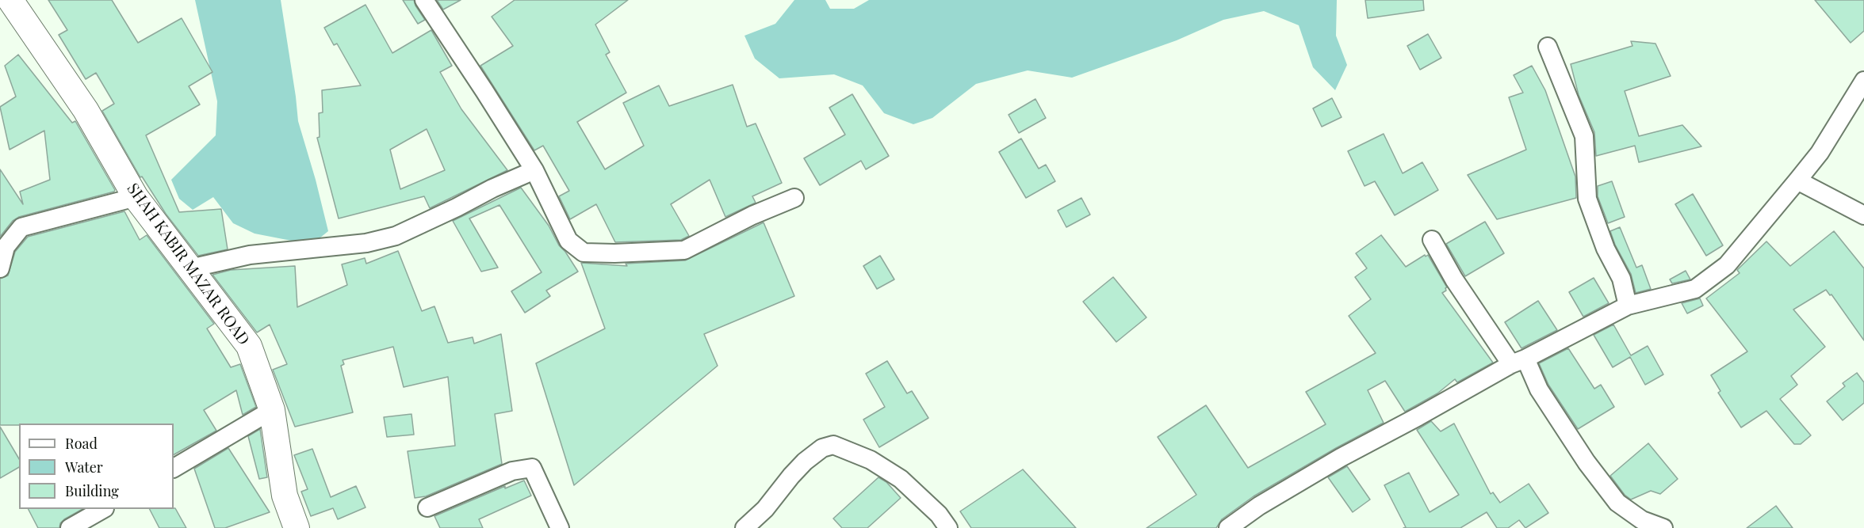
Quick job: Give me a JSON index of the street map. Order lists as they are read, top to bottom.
{
  "streets": {
    "street": ["SHAH KABIR MAZAR ROAD"]
  },
  "legend": ["Road", "Water", "Building"]
}
